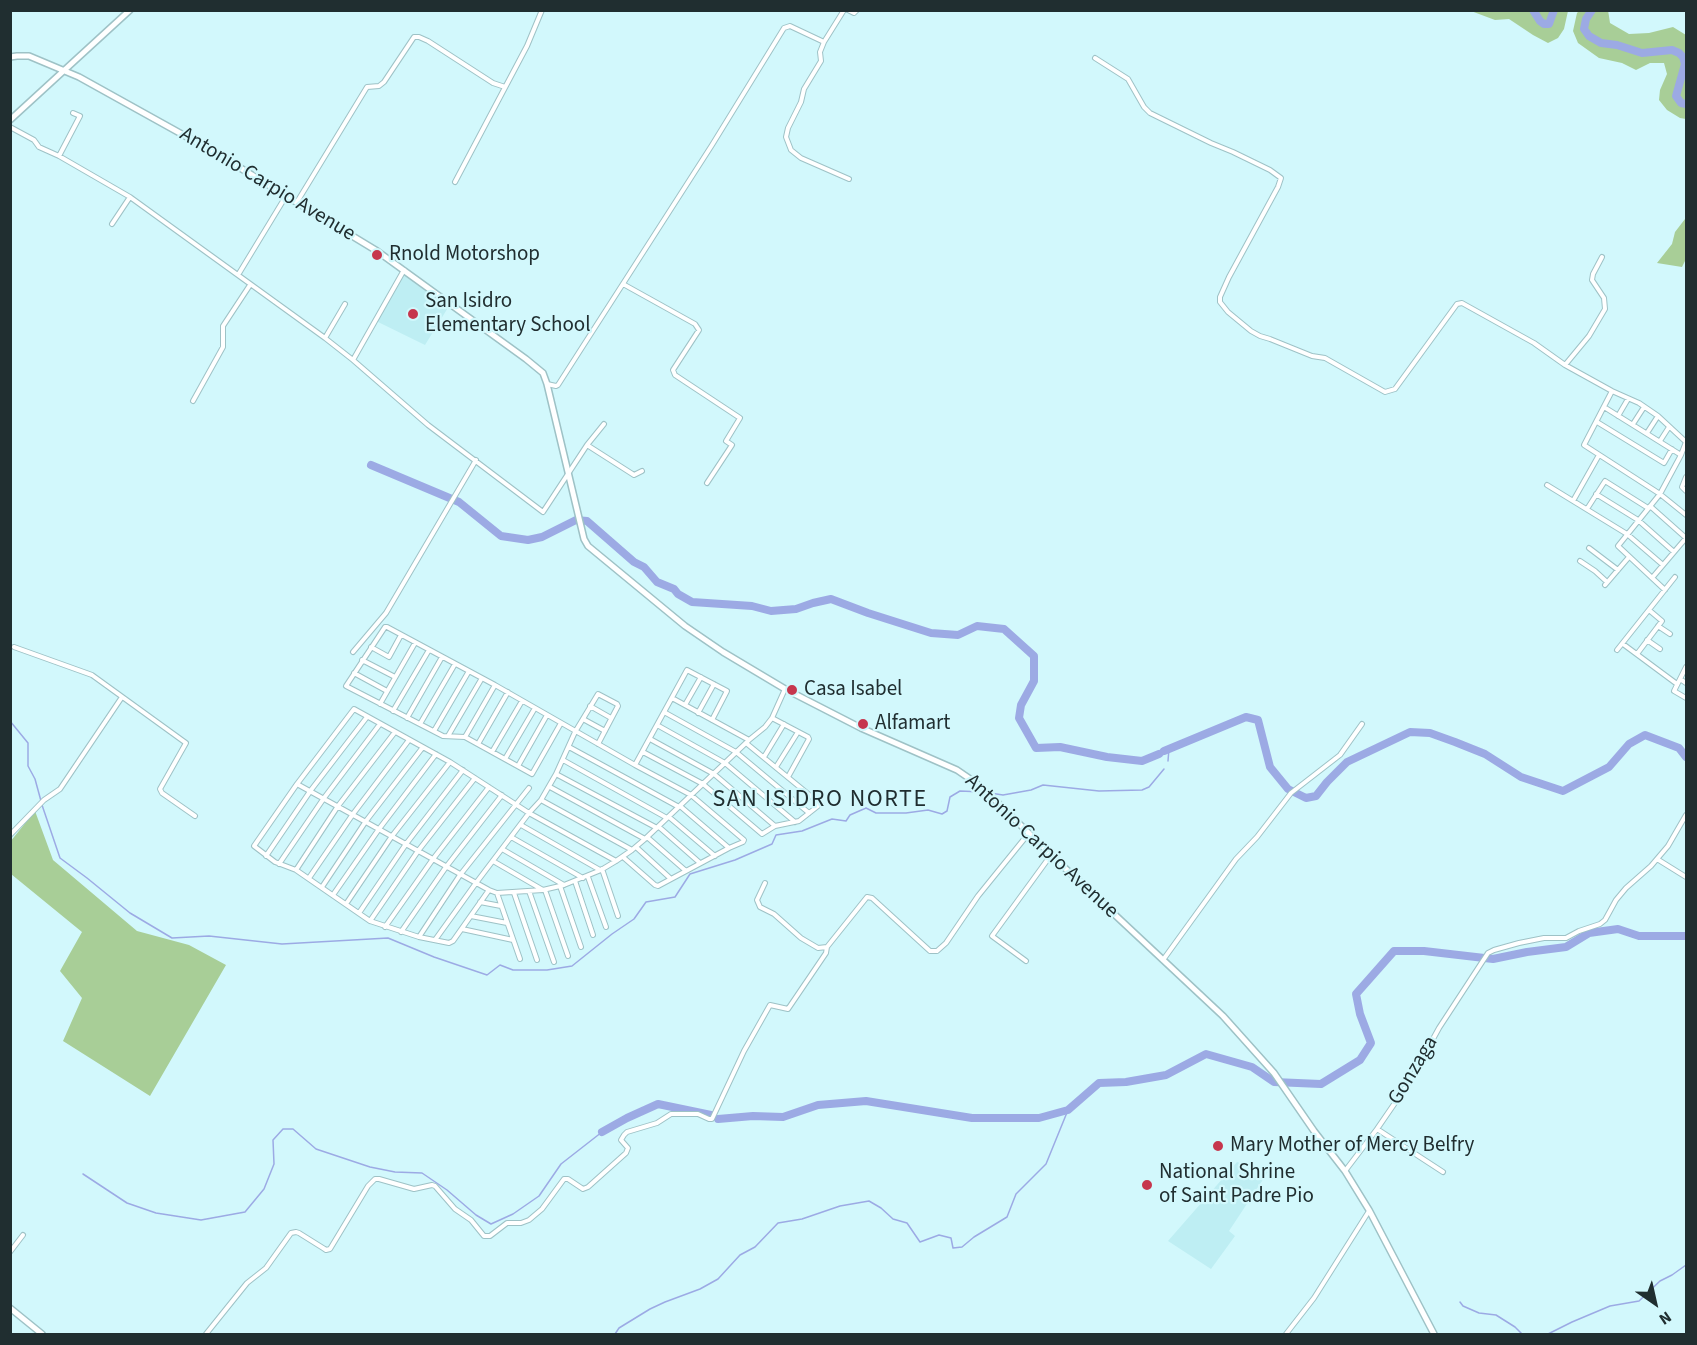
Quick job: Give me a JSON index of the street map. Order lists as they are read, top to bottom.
{
  "streets": {
    "street": ["Antonio Carpio Avenue", "Gonzaga"]
  },
  "crossings": [
    ["Antonio Carpio Avenue", "Gonzaga"]
  ],
  "districts": ["SAN ISIDRO NORTE"],
  "places": [
    "Rnold Motorshop",
    "San Isidro Elementary School",
    "Casa Isabel",
    "Alfamart",
    "Mary Mother of Mercy Belfry",
    "National Shrine of Saint Padre Pio"
  ],
  "north": "bottom right"
}
